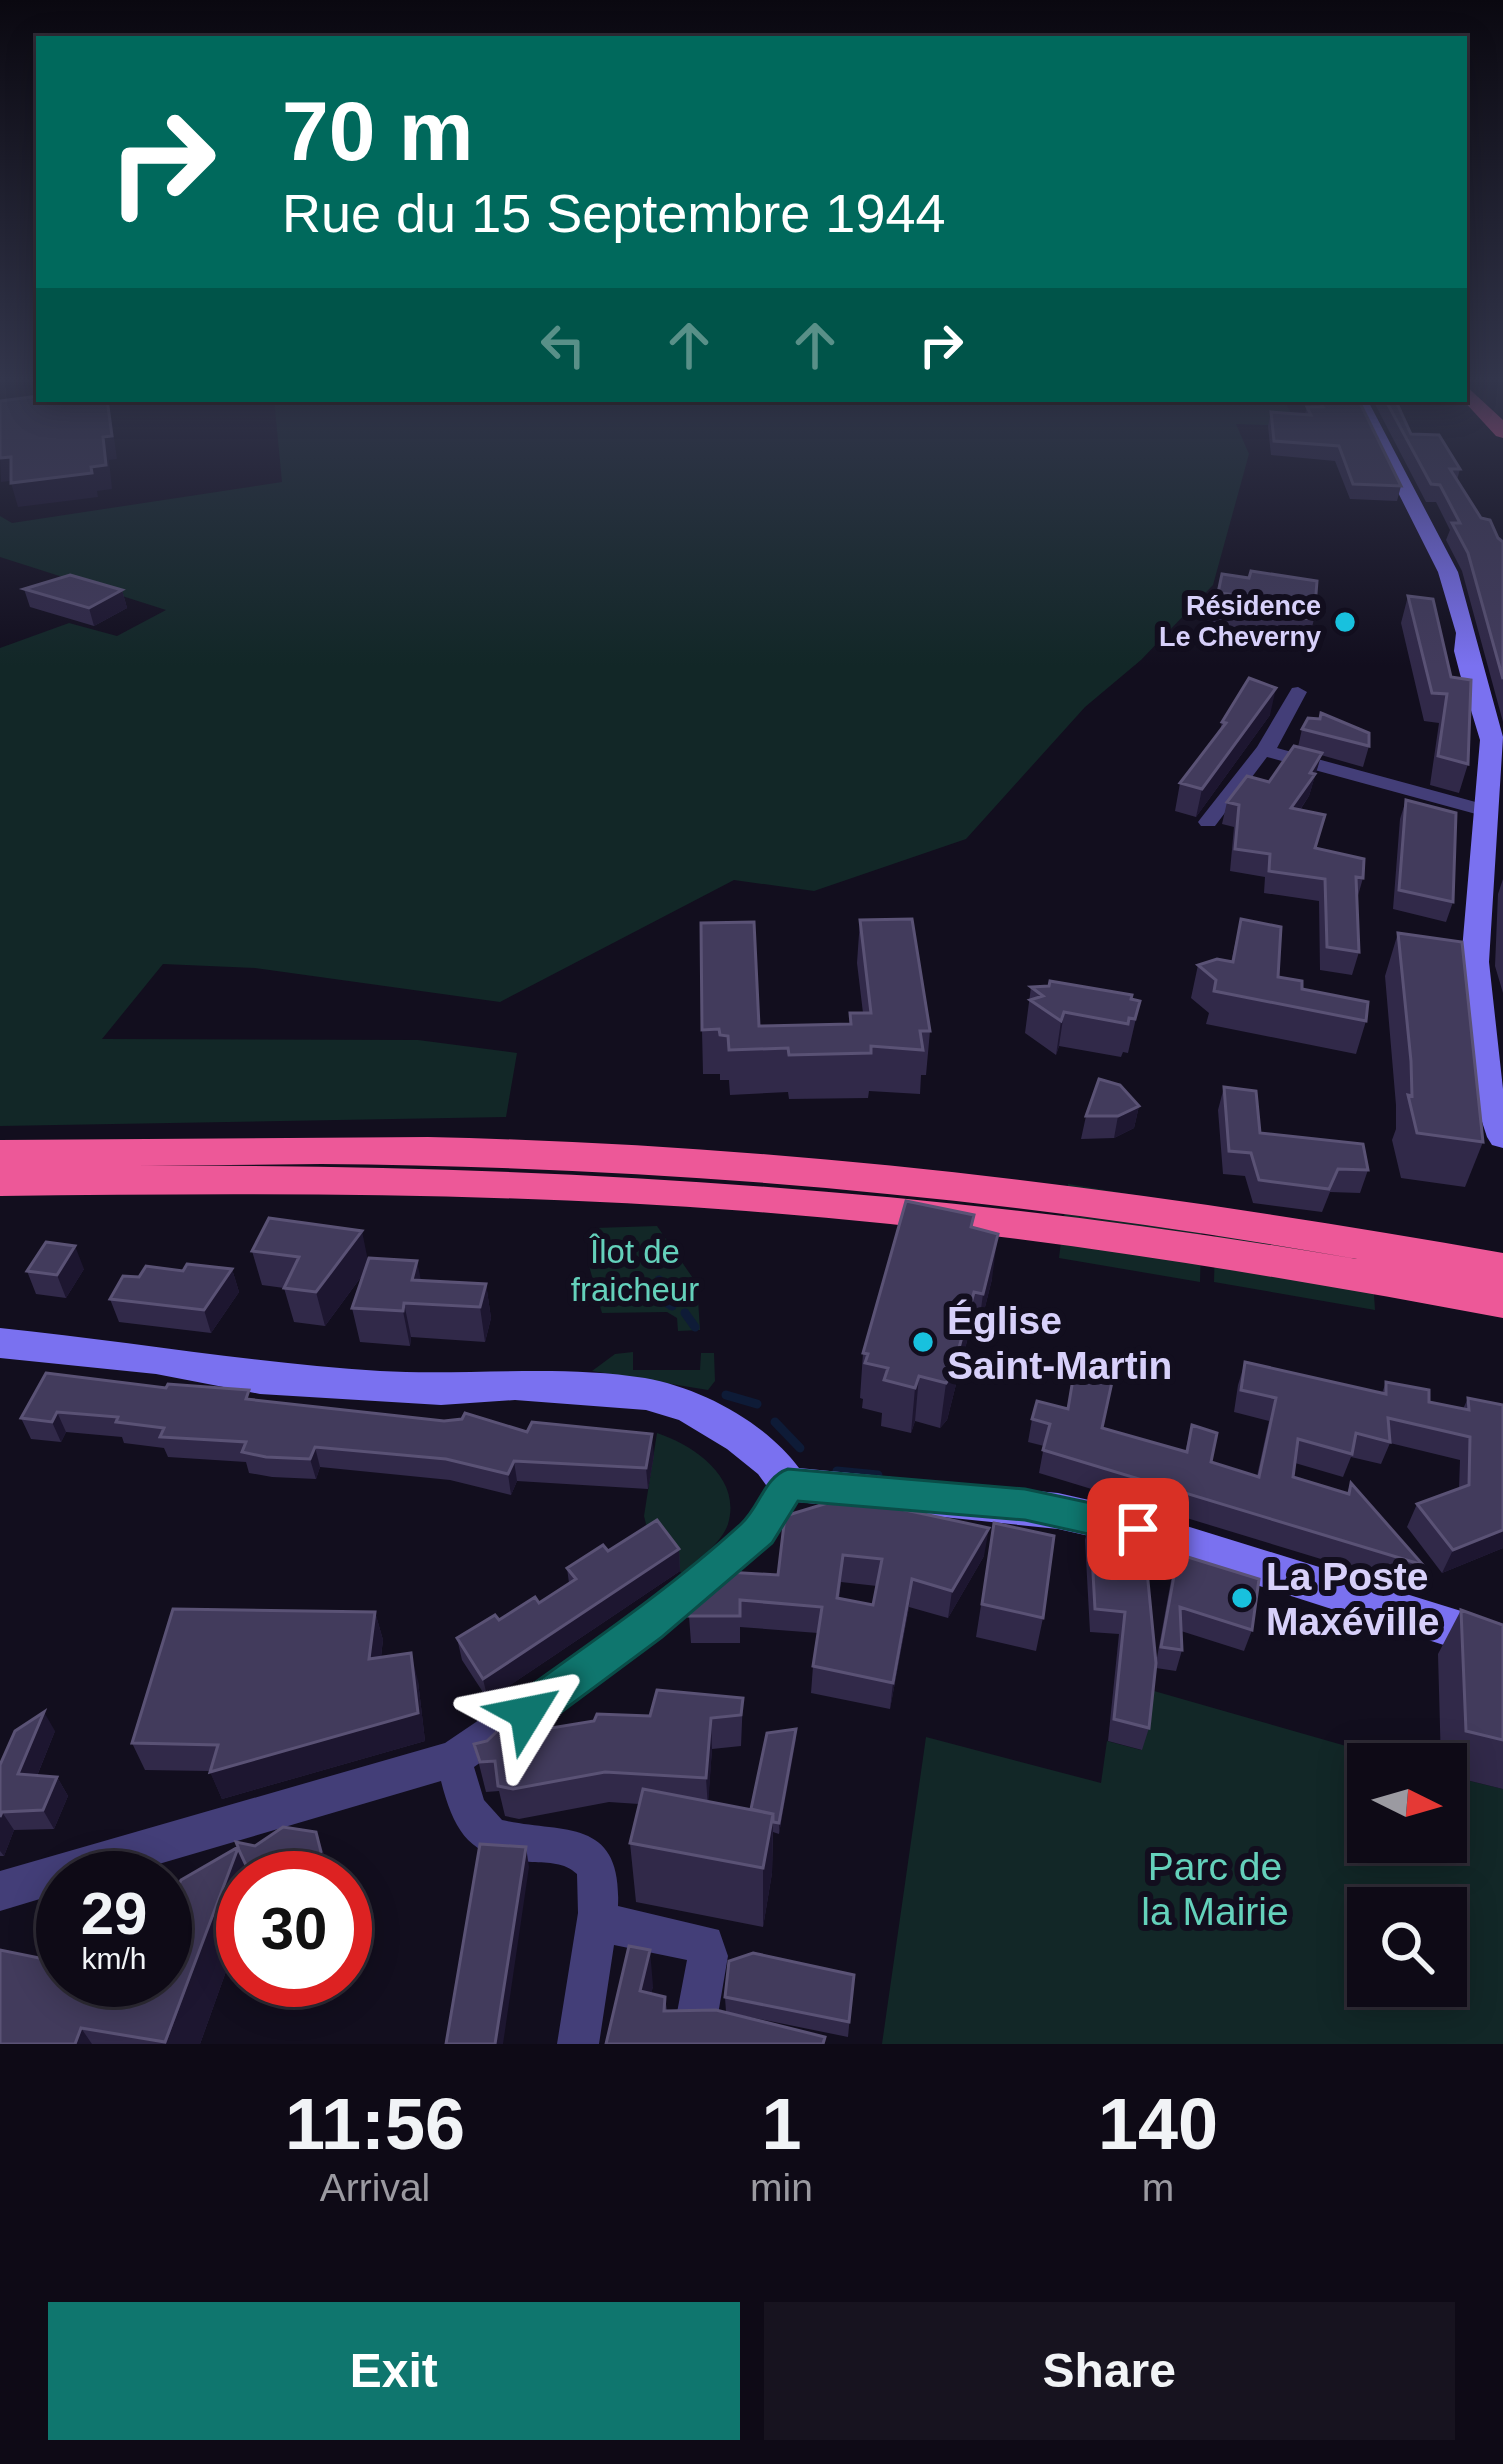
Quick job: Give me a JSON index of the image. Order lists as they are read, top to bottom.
{
  "parks": ["Îlot de fraicheur", "Parc de la Mairie"],
  "places": ["Résidence Le Cheverny", "Église Saint-Martin", "La Poste Maxéville"],
  "north": "right",
  "page": {
    "turn": ["70 m", "Rue du 15 Septembre 1944"],
    "speed": "29 km/h",
    "limit": "30",
    "eta": [
      "11:56",
      "Arrival",
      "1",
      "min",
      "140",
      "m"
    ],
    "buttons": ["Exit", "Share"]
  }
}
